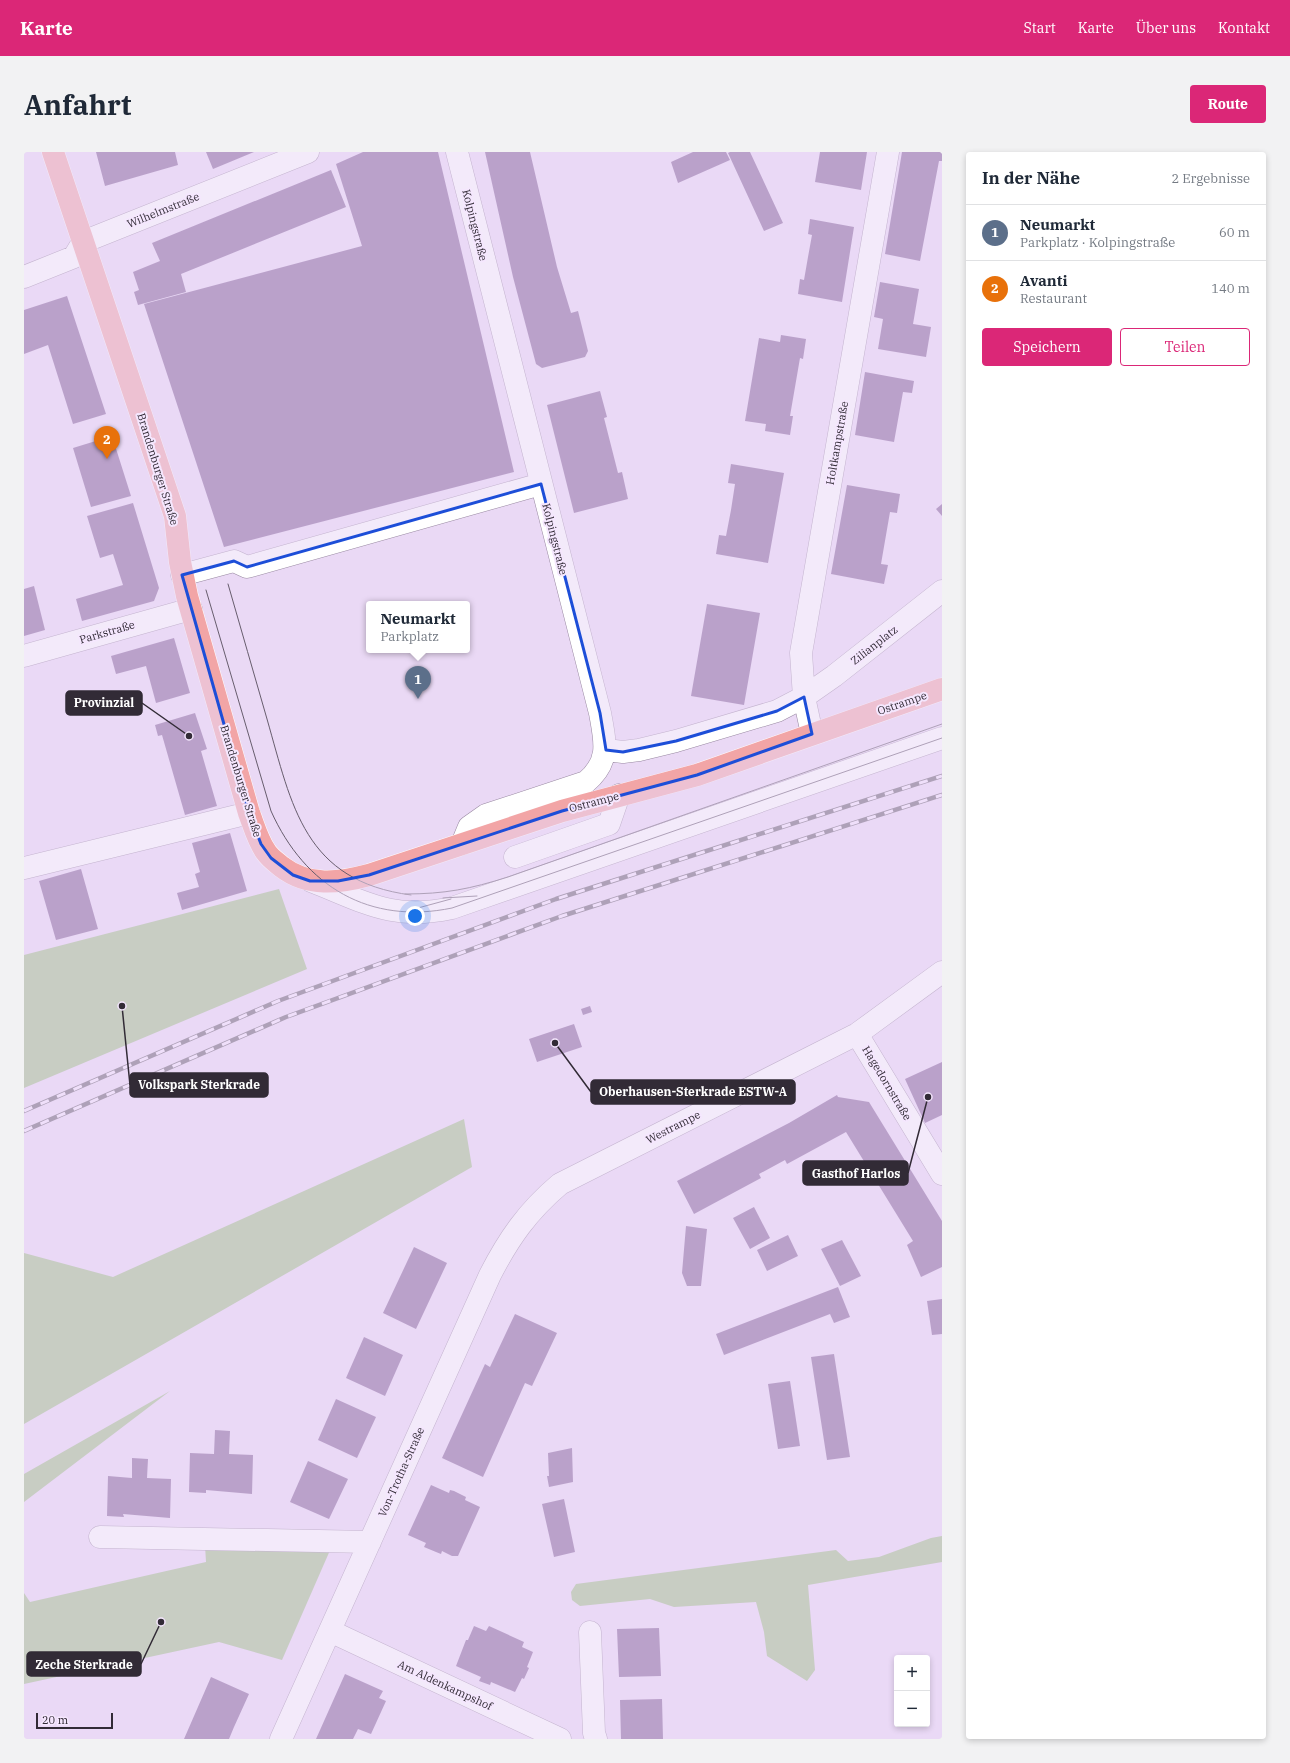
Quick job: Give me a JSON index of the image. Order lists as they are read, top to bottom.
{
  "streets": {
    "main road": ["Brandenburger Straße", "Ostrampe"],
    "street": [
      "Wilhelmstraße",
      "Kolpingstraße",
      "Holtkampstraße",
      "Parkstraße",
      "Zilianplatz",
      "Hagedornstraße",
      "Westrampe",
      "Von-Trotha-Straße",
      "Am Aldenkampshof"
    ]
  },
  "crossings": [
    ["Wilhelmstraße", "Brandenburger Straße"],
    ["Holtkampstraße", "Zilianplatz"],
    ["Holtkampstraße", "Ostrampe"],
    ["Brandenburger Straße", "Parkstraße"],
    ["Brandenburger Straße", "Ostrampe"],
    ["Hagedornstraße", "Westrampe"],
    ["Westrampe", "Von-Trotha-Straße"],
    ["Von-Trotha-Straße", "Am Aldenkampshof"]
  ],
  "places": [
    "Provinzial",
    "Volkspark Sterkrade",
    "Oberhausen-Sterkrade ESTW-A",
    "Gasthof Harlos",
    "Zeche Sterkrade"
  ],
  "scale_bar": "20 m",
  "page": {
    "header": "Karte",
    "nav": [
      "Start",
      "Karte",
      "Über uns",
      "Kontakt"
    ],
    "buttons": [
      "Route",
      ["Speichern", "Teilen"]
    ],
    "title": "Anfahrt",
    "heading": ["In der Nähe", "2 Ergebnisse"],
    "list": [
      {
        "mark": "1",
        "name": "Neumarkt",
        "note": "Parkplatz · Kolpingstraße",
        "value": "60 m"
      },
      {
        "mark": "2",
        "name": "Avanti",
        "note": "Restaurant",
        "value": "140 m"
      }
    ],
    "pins": ["2", "1"],
    "popup": ["Neumarkt", "Parkplatz"],
    "map_buttons": ["+", "−"],
    "scale": "20 m"
  }
}
